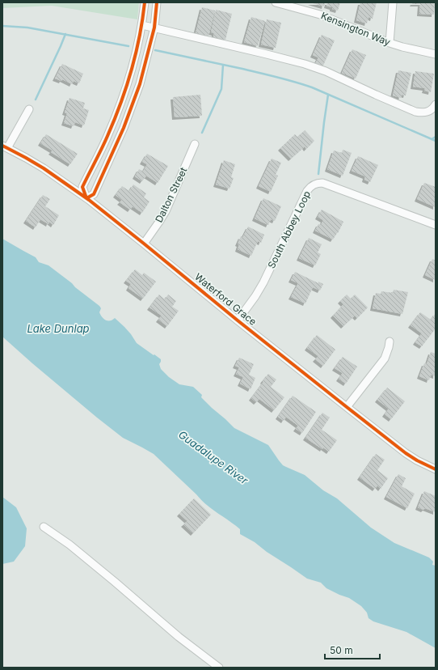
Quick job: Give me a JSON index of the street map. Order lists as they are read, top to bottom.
{
  "streets": {
    "street": [
      "Kensington Way",
      "Dalton Street",
      "South Abbey Loop",
      "Waterford Grace"
    ]
  },
  "crossings": [
    ["Dalton Street", "Waterford Grace"],
    ["South Abbey Loop", "Waterford Grace"]
  ],
  "water": ["Lake Dunlap", "Guadalupe River"],
  "scale_bar": "50 m"
}
